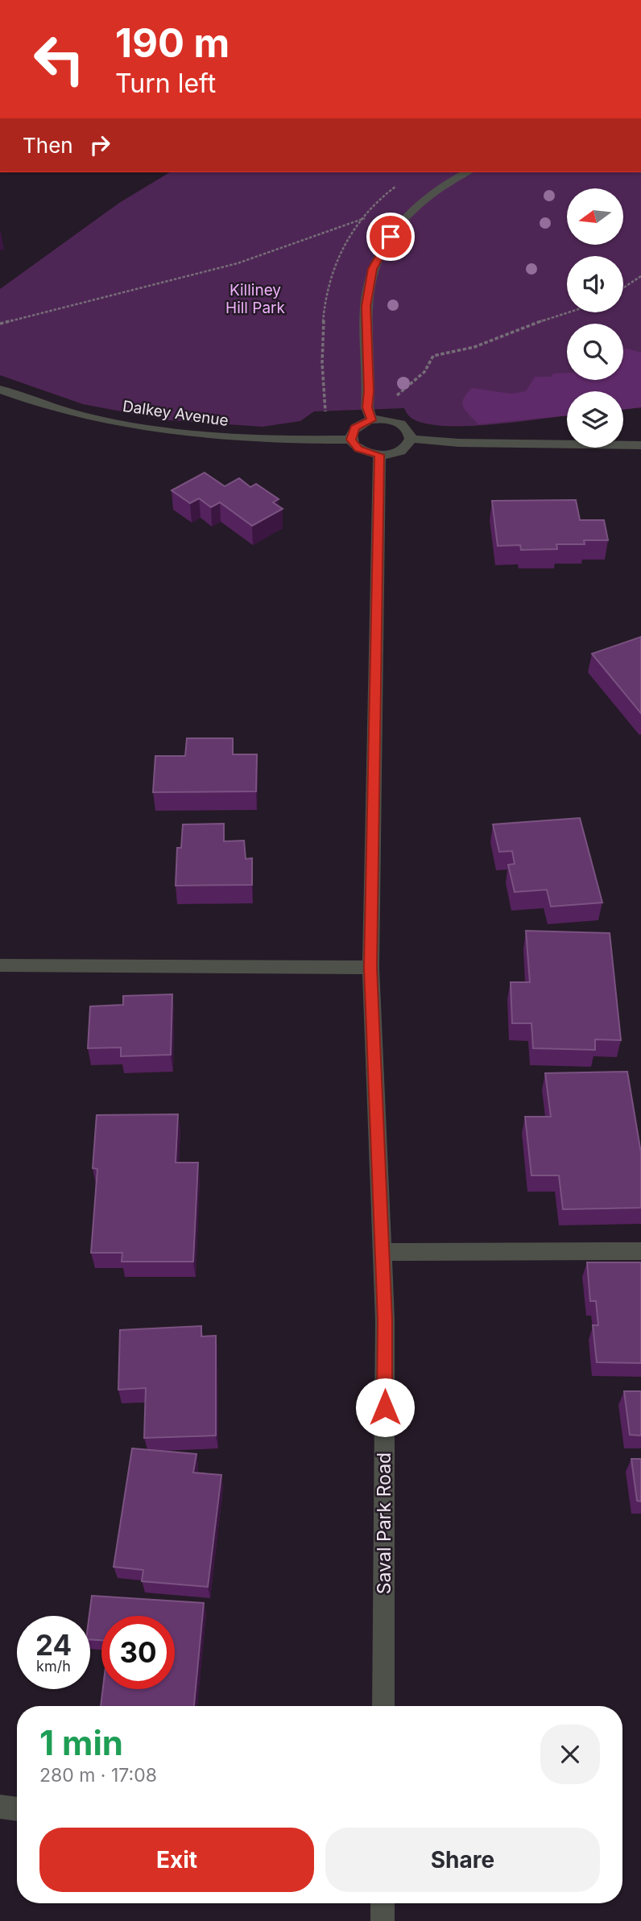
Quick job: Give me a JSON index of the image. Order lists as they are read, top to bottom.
{
  "streets": {
    "street": ["Dalkey Avenue", "Saval Park Road"]
  },
  "crossings": [
    ["Dalkey Avenue", "Saval Park Road"]
  ],
  "parks": ["Killiney Hill Park"],
  "north": "left",
  "page": {
    "turn": ["190 m", "Turn left"],
    "then": "Then",
    "speed": "24 km/h",
    "limit": "30",
    "heading": ["1 min", "280 m · 17:08"],
    "buttons": ["Exit", "Share"]
  }
}
